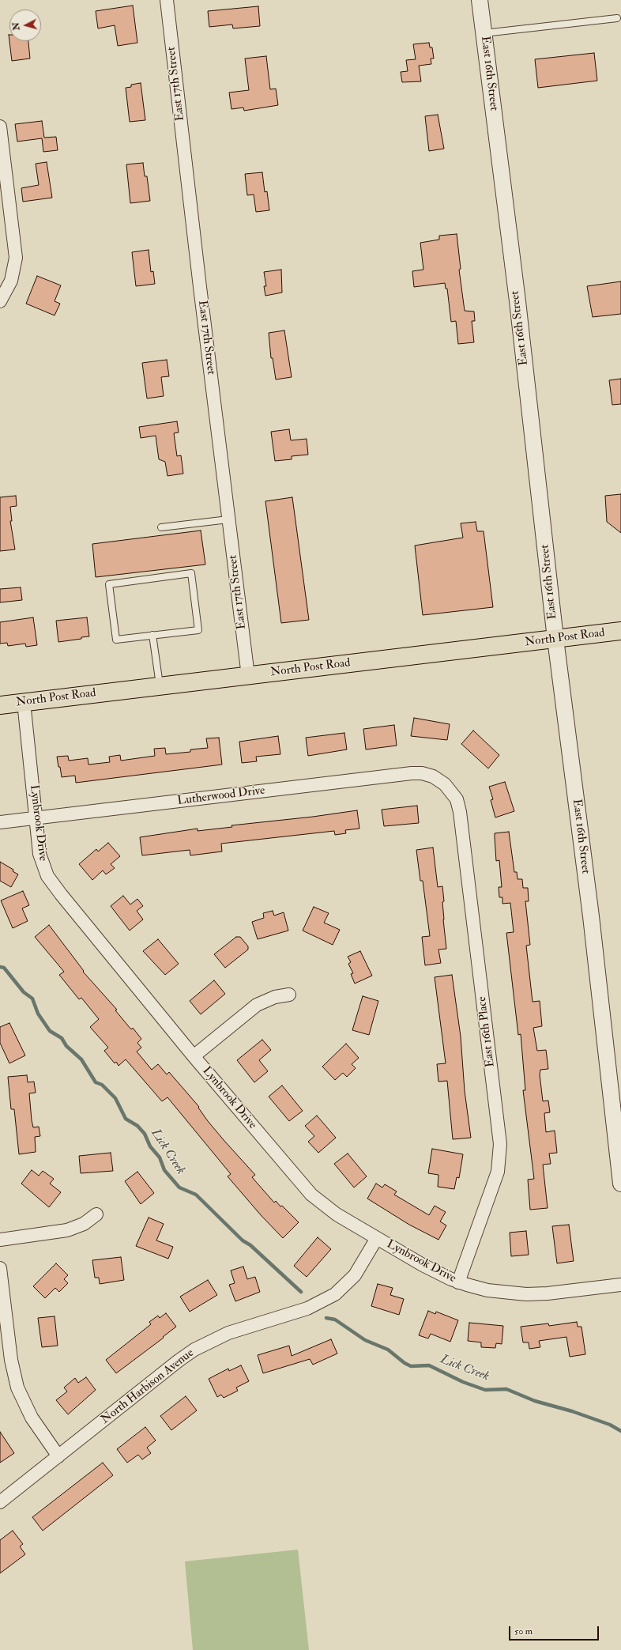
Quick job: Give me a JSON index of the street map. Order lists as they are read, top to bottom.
{
  "streets": {
    "main road": ["North Post Road"],
    "street": [
      "East 16th Street",
      "East 17th Street",
      "Lutherwood Drive",
      "Lynbrook Drive",
      "East 16th Place",
      "North Harbison Avenue"
    ]
  },
  "crossings": [
    ["East 16th Street", "North Post Road"],
    ["East 17th Street", "North Post Road"],
    ["North Post Road", "Lynbrook Drive"],
    ["Lutherwood Drive", "Lynbrook Drive"],
    ["Lutherwood Drive", "East 16th Place"],
    ["Lynbrook Drive", "East 16th Place"],
    ["Lynbrook Drive", "North Harbison Avenue"]
  ],
  "water": ["Lick Creek"],
  "scale_bar": "50 m",
  "north": "left"
}
